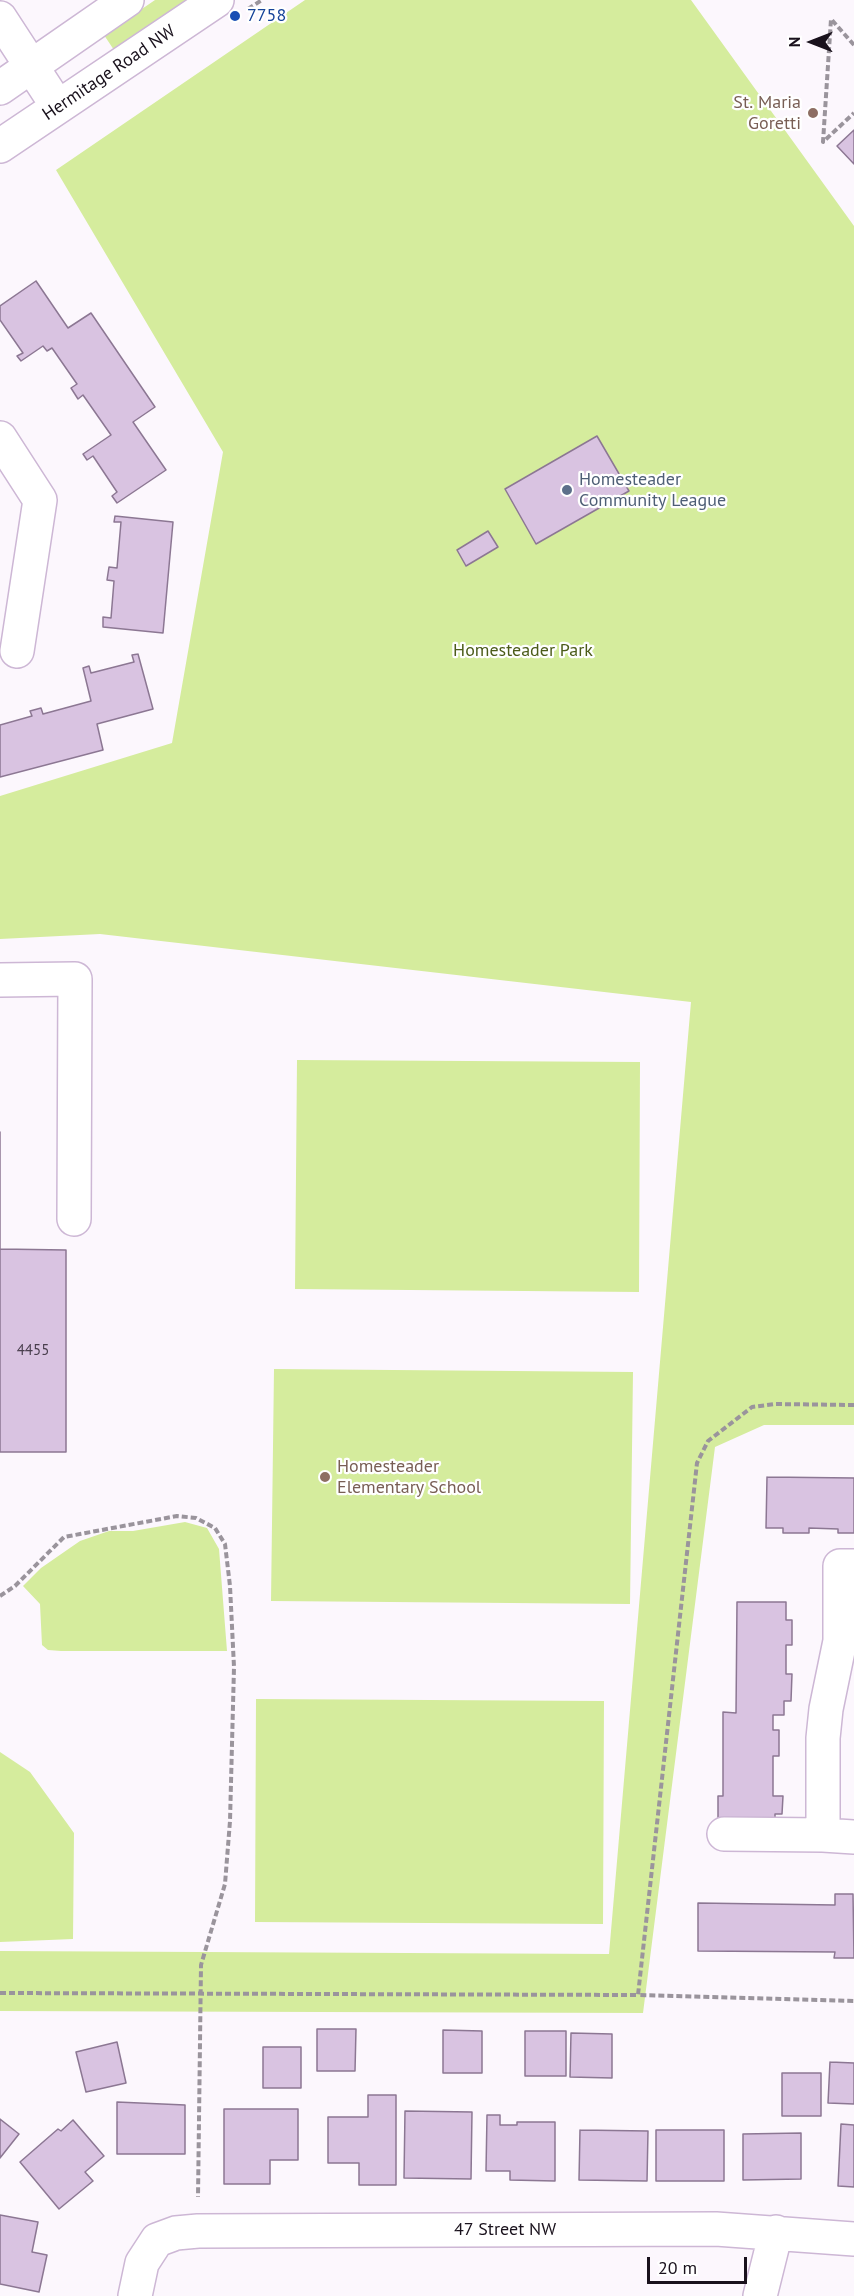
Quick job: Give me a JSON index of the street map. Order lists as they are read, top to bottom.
{
  "streets": {
    "street": ["Hermitage Road NW", "47 Street NW"]
  },
  "parks": ["Homesteader Park"],
  "places": [
    "7758",
    "St. Maria Goretti",
    "Homesteader Community League",
    "Homesteader Elementary School"
  ],
  "house_numbers": ["4455"],
  "scale_bar": "20 m",
  "north": "left"
}
